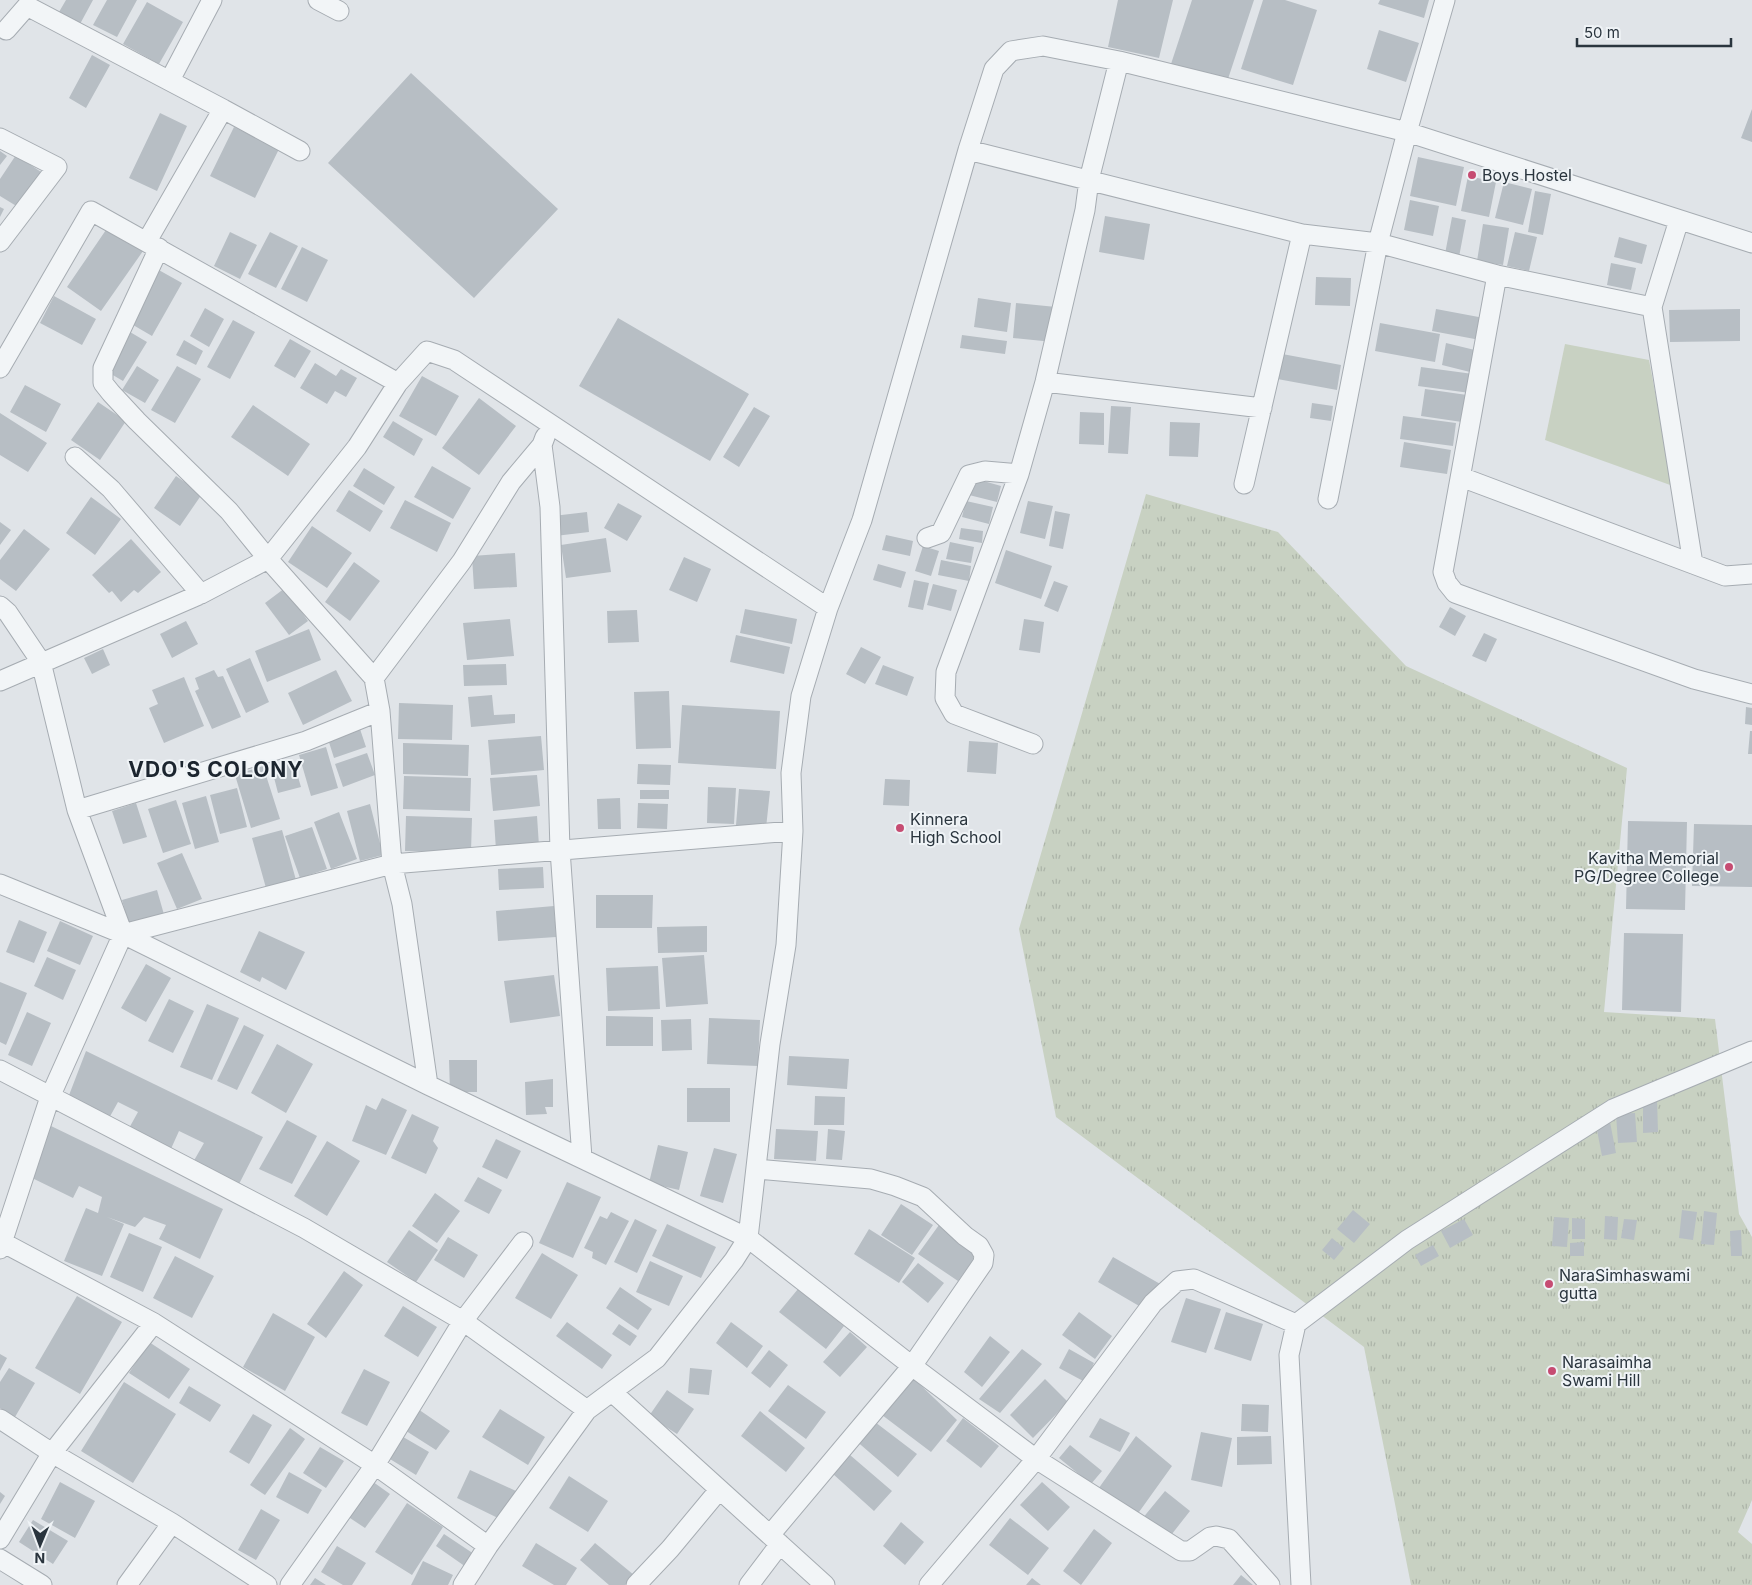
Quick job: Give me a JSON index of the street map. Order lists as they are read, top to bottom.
{
  "districts": ["VDO'S COLONY"],
  "places": [
    "Boys Hostel",
    "Kinnera High School",
    "Kavitha Memorial PG/Degree College",
    "NaraSimhaswami gutta",
    "Narasaimha Swami Hill"
  ],
  "scale_bar": "50 m",
  "north": "bottom"
}
